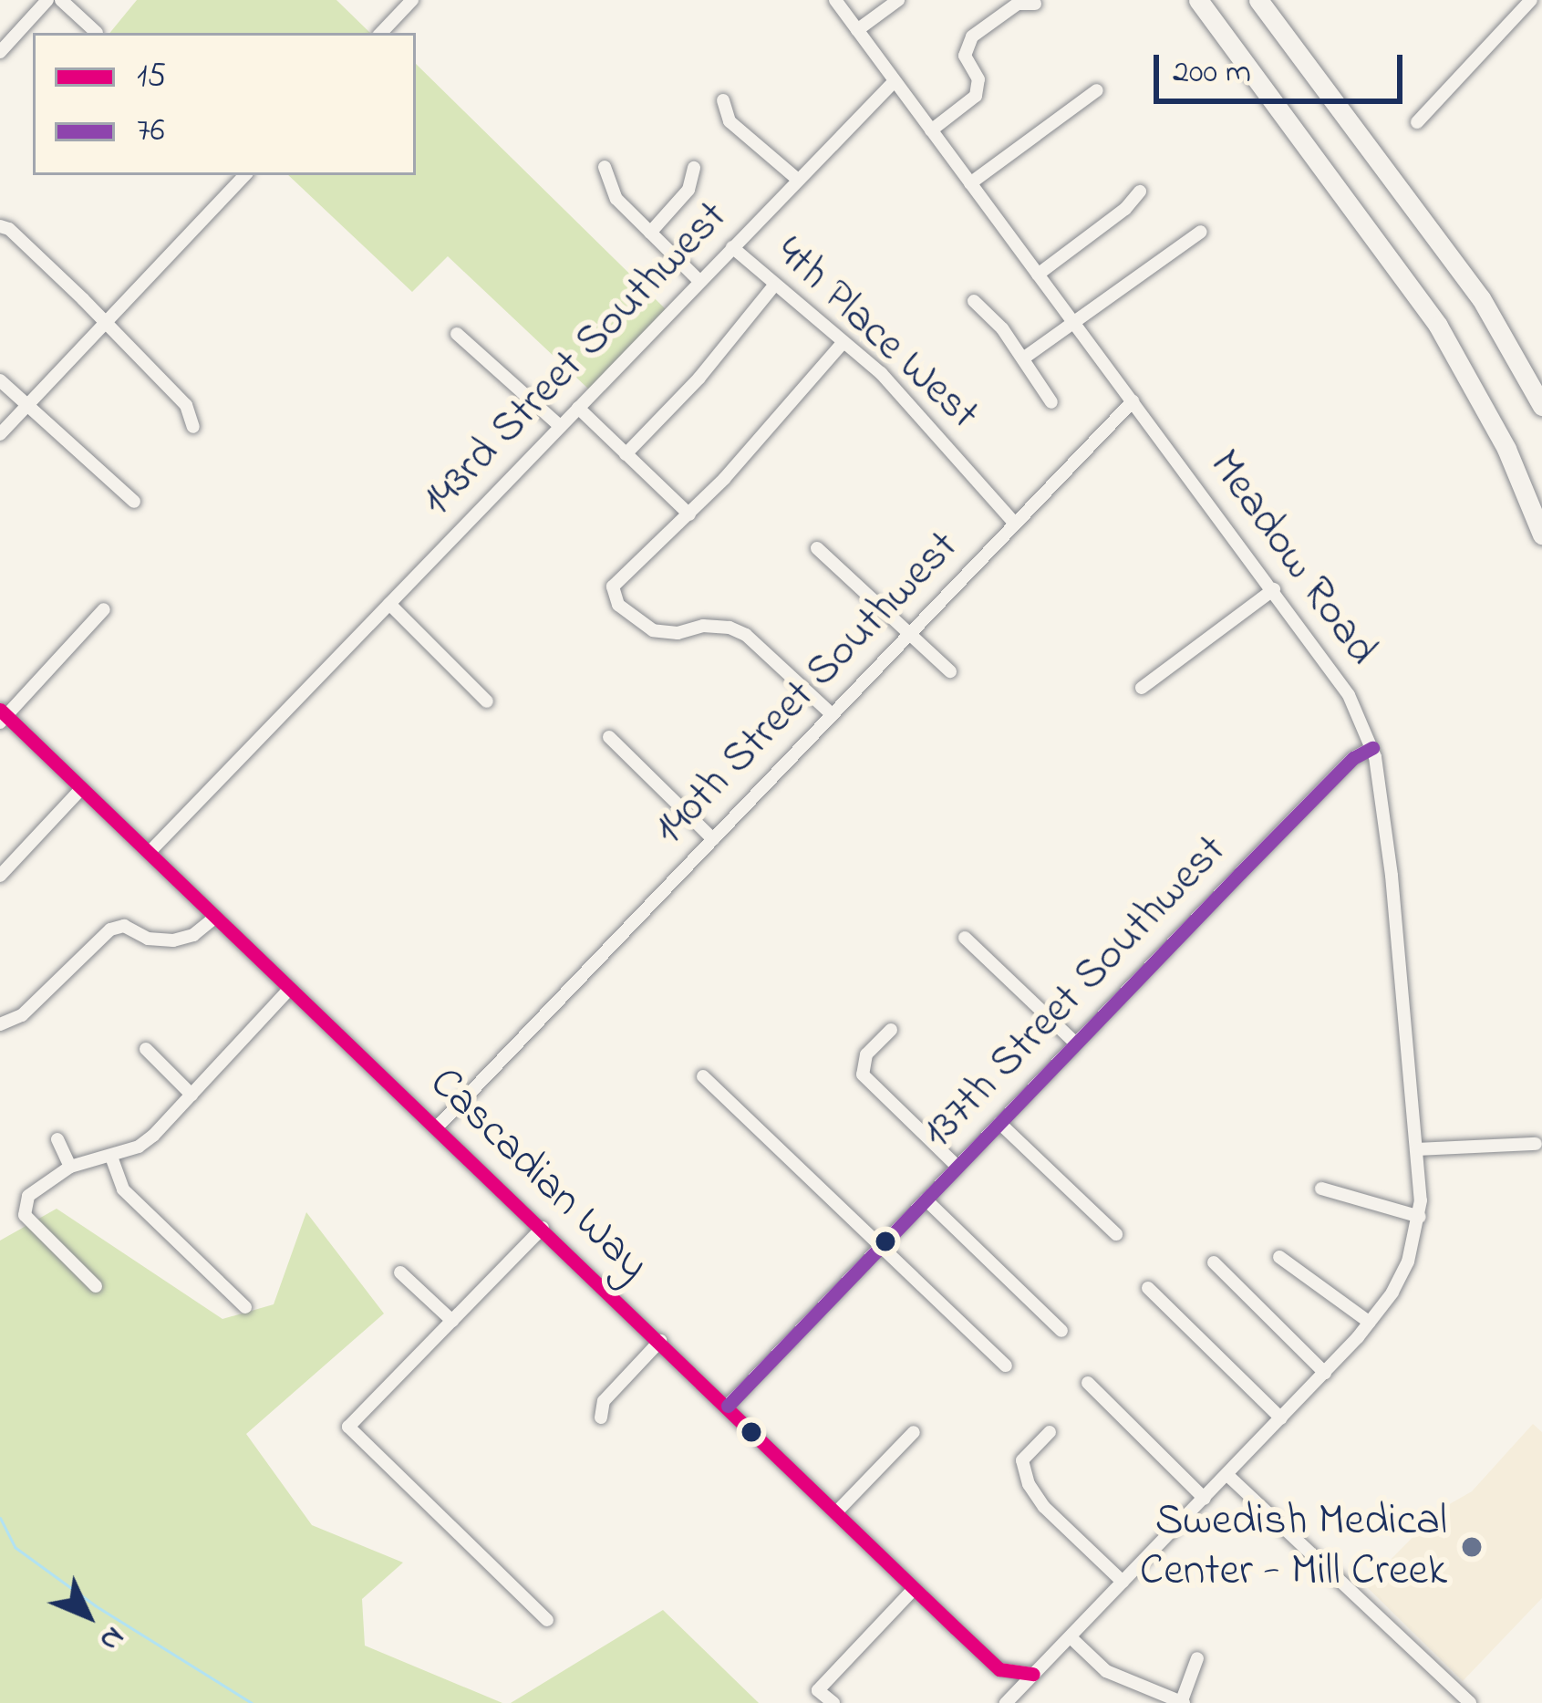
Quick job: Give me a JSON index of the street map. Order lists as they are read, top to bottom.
{
  "streets": {
    "street": [
      "4th Place West",
      "143rd Street Southwest",
      "Meadow Road",
      "140th Street Southwest",
      "137th Street Southwest",
      "Cascadian Way"
    ]
  },
  "crossings": [
    ["4th Place West", "143rd Street Southwest"],
    ["4th Place West", "140th Street Southwest"],
    ["143rd Street Southwest", "Meadow Road"],
    ["143rd Street Southwest", "Cascadian Way"],
    ["Meadow Road", "140th Street Southwest"],
    ["Meadow Road", "137th Street Southwest"],
    ["Meadow Road", "Cascadian Way"],
    ["140th Street Southwest", "Cascadian Way"],
    ["137th Street Southwest", "Cascadian Way"]
  ],
  "places": ["Swedish Medical Center - Mill Creek"],
  "lines": ["transit line 15", "transit line 76"],
  "legend": ["15", "76"],
  "scale_bar": "200 m",
  "north": "bottom right"
}
